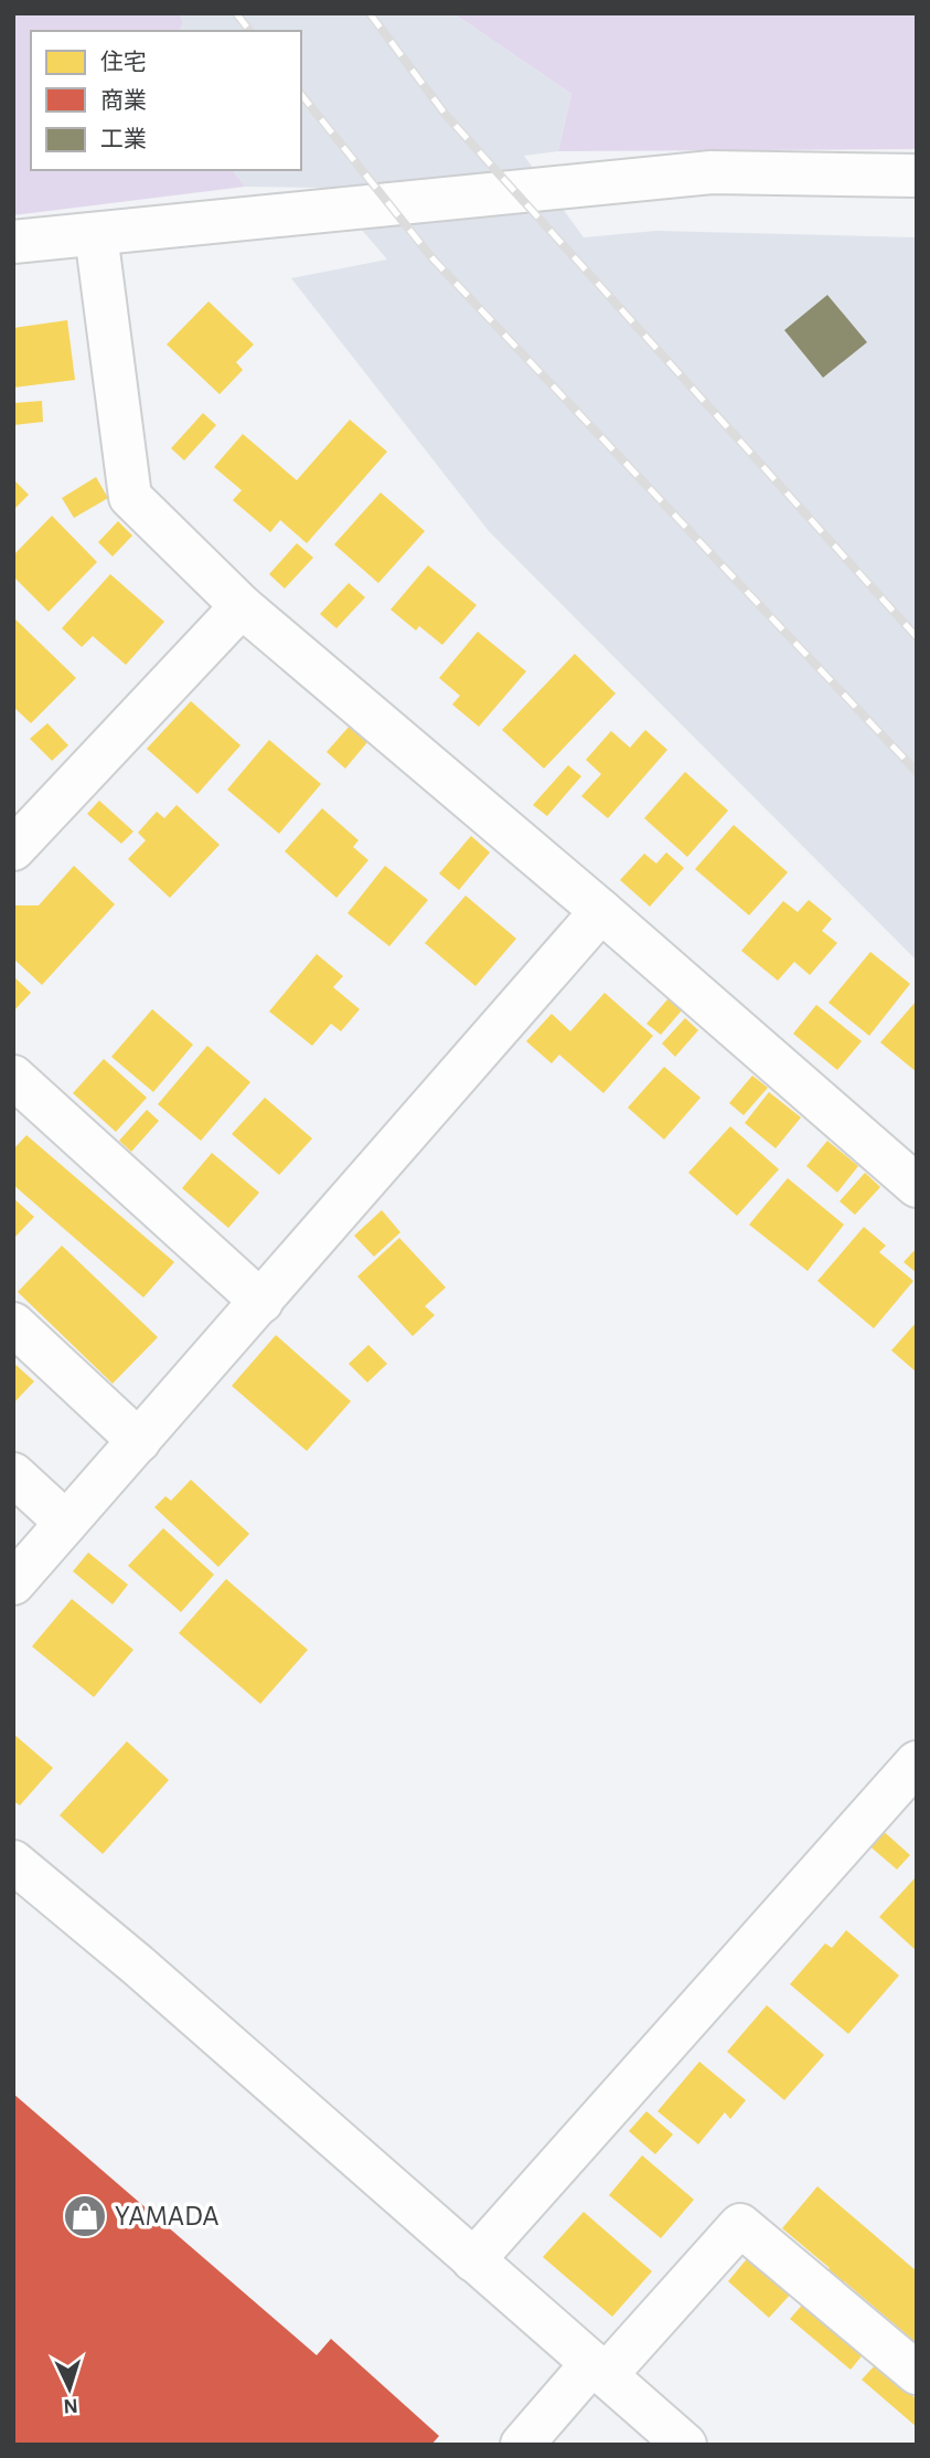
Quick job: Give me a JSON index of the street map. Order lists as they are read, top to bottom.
{
  "places": {
    "shop": ["YAMADA"]
  },
  "legend": ["住宅", "商業", "工業"],
  "north": "bottom"
}
